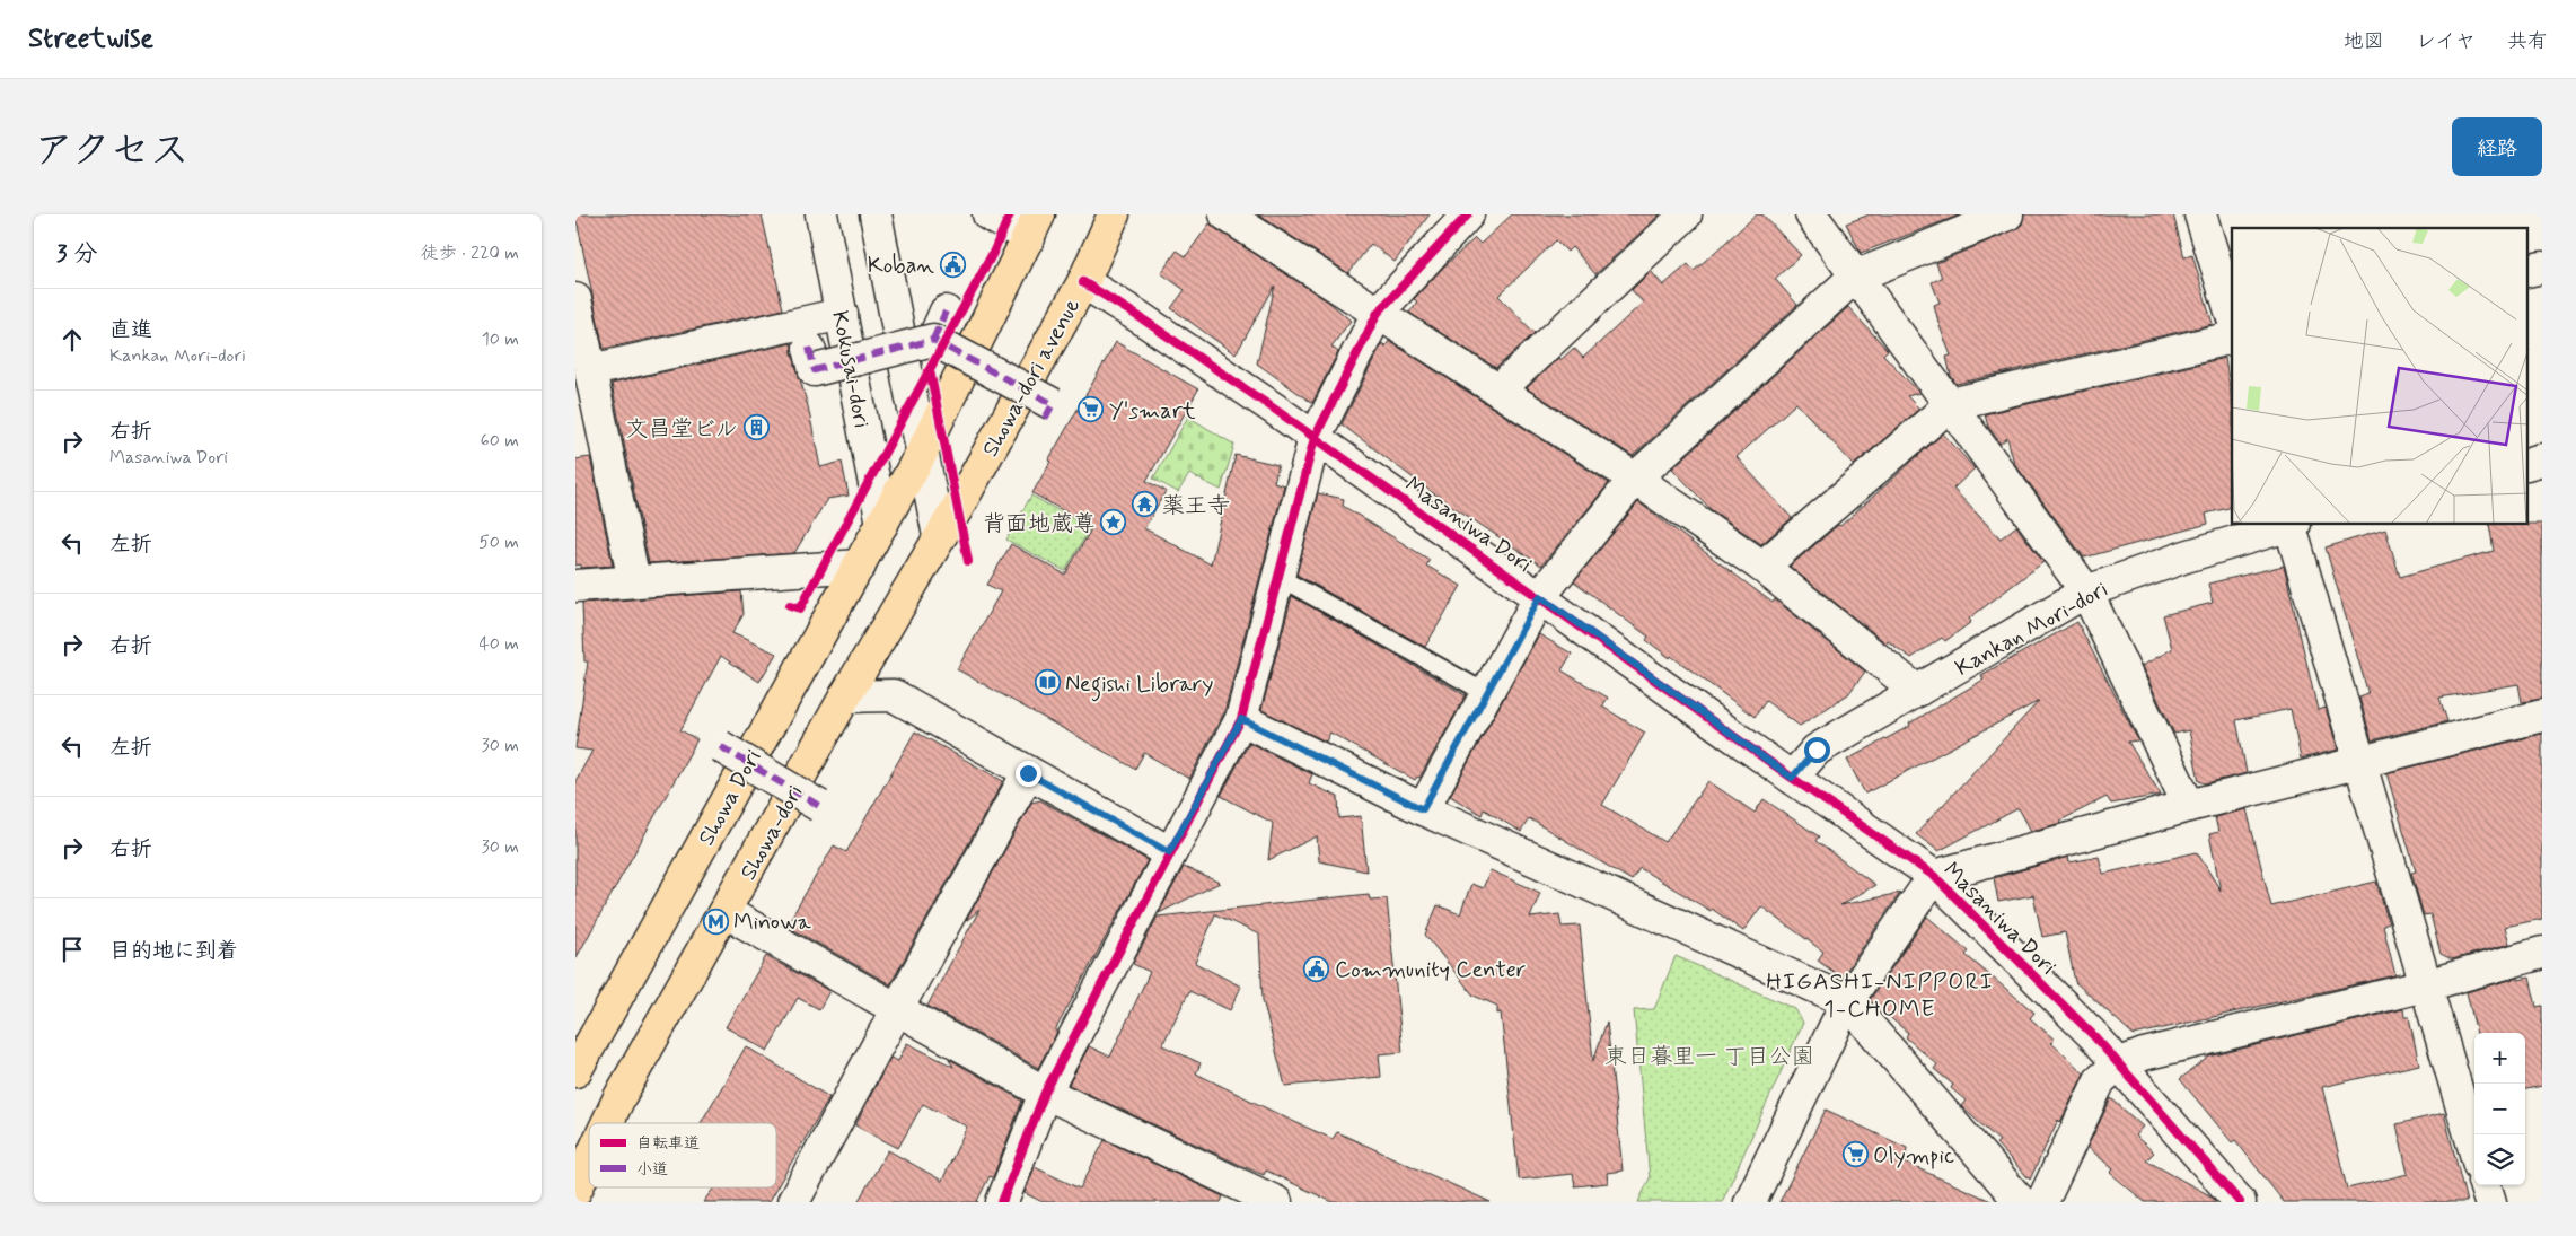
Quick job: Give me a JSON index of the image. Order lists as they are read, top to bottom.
{
  "streets": {
    "highway": ["Showa-dori avenue", "Showa Dori", "Showa-dori"],
    "street": ["Kokusai-dori", "Masaniwa Dori", "Kankan Mori-dori"]
  },
  "crossings": [
    ["Kokusai-dori", "Showa Dori"],
    ["Showa-dori avenue", "Masaniwa Dori"],
    ["Showa-dori avenue", "Showa-dori"],
    ["Masaniwa Dori", "Kankan Mori-dori"]
  ],
  "districts": ["HIGASHI-NIPPORI 1-CHOME"],
  "parks": ["東日暮里一 丁目公園"],
  "places": {
    "public building": ["Koban", "Community Center"],
    "supermarket": ["Y'smart", "Olympic"],
    "building": ["文昌堂ビル"],
    "temple": ["薬王寺"],
    "place": ["背面地蔵尊"],
    "library": ["Negishi Library"],
    "metro station": ["Minowa"]
  },
  "legend": ["自転車道", "小道"],
  "page": {
    "header": "Streetwise",
    "nav": ["地図", "レイヤ", "共有"],
    "title": "アクセス",
    "buttons": "経路",
    "heading": ["3 分", "徒歩 · 220 m"],
    "list": [
      ["直進", "Kankan Mori-dori", "10 m"],
      ["右折", "Masaniwa Dori", "60 m"],
      ["左折", "50 m"],
      ["右折", "40 m"],
      ["左折", "30 m"],
      ["右折", "30 m"],
      "目的地に到着"
    ],
    "map_buttons": ["+", "−"]
  }
}
